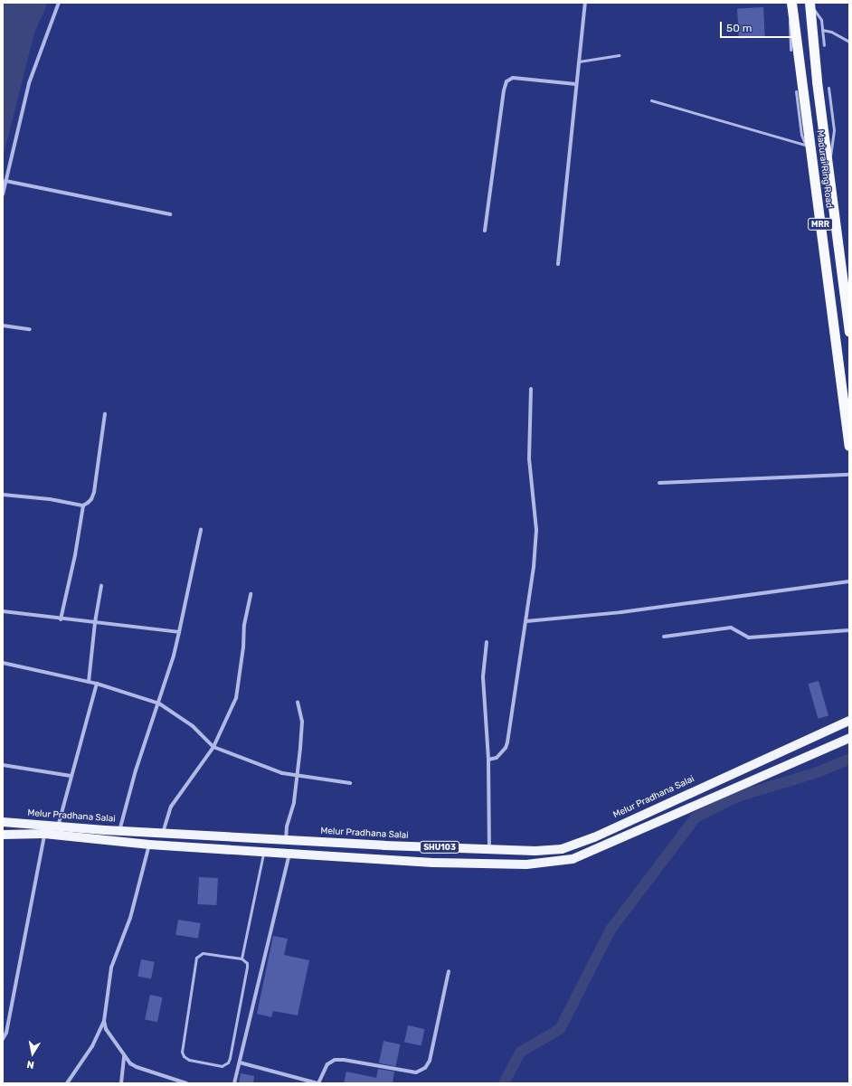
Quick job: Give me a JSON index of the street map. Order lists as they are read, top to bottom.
{
  "streets": {
    "highway": ["Madurai Ring Road", "MRR"],
    "main road": ["Melur Pradhana Salai", "SHU103"]
  },
  "scale_bar": "50 m",
  "north": "bottom"
}
